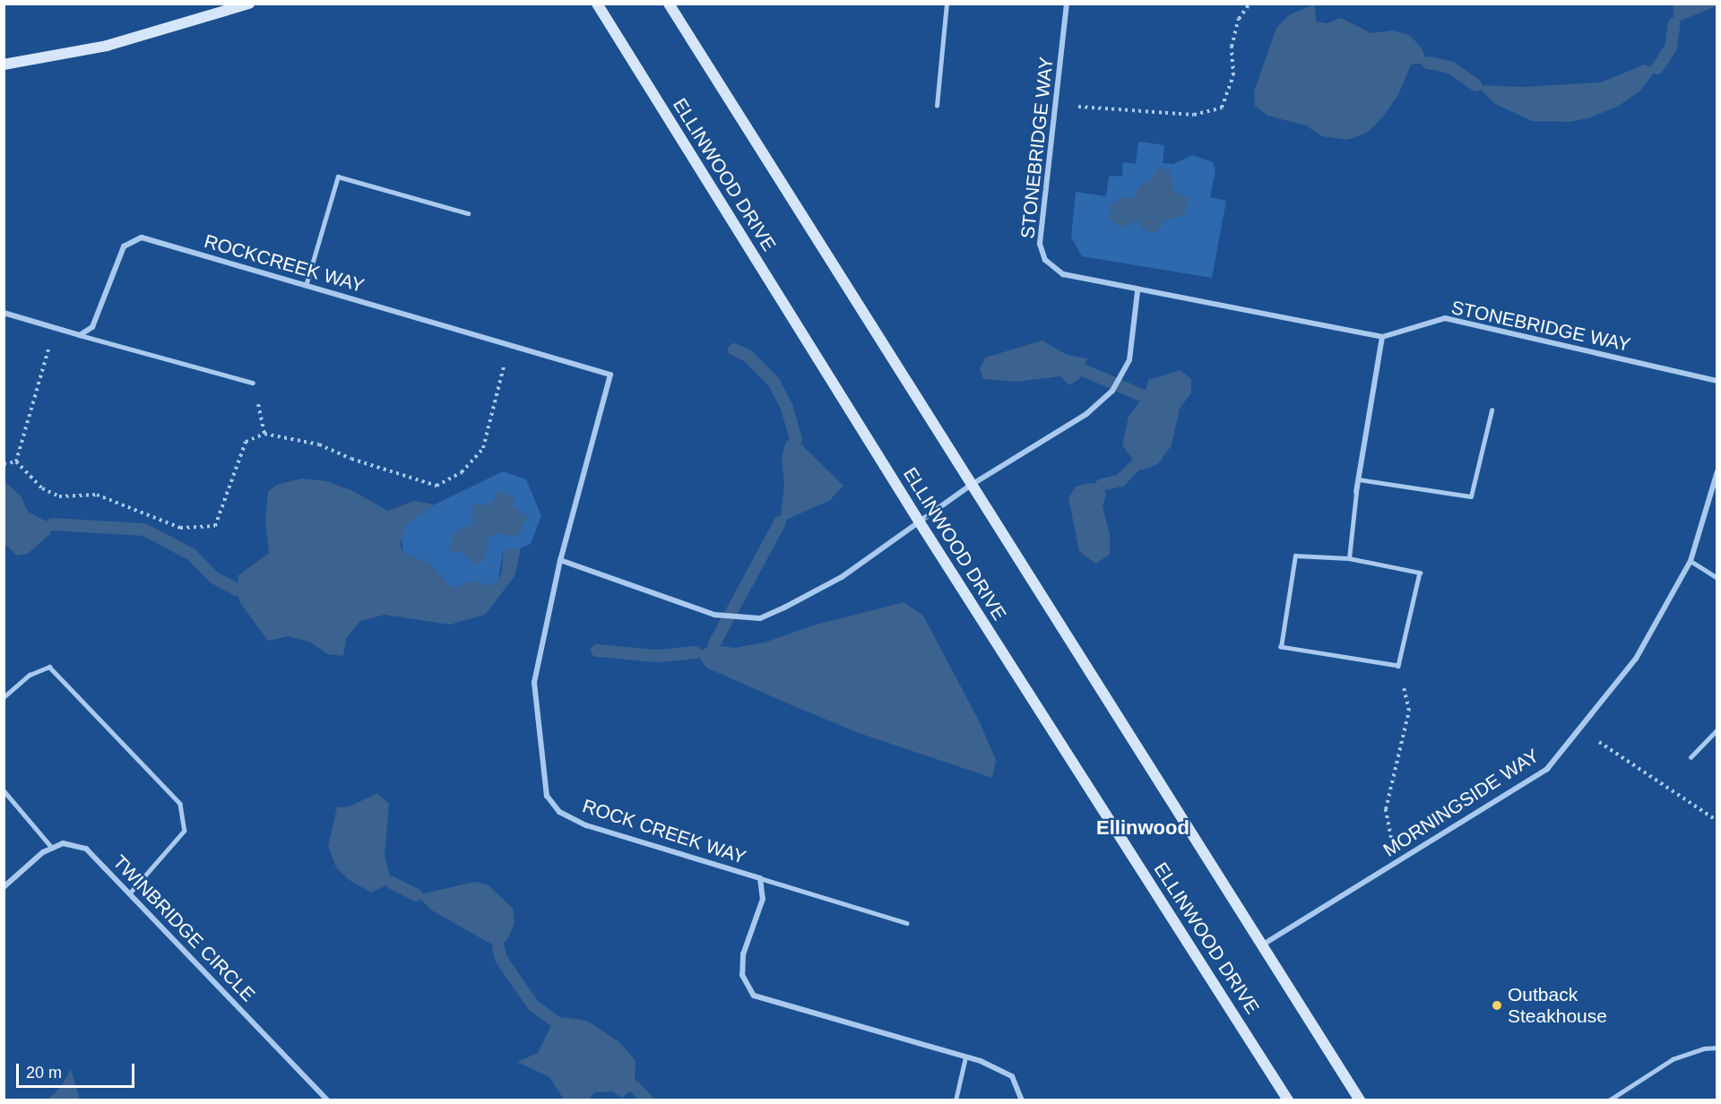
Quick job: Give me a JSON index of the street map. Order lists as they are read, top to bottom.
{
  "streets": {
    "street": [
      "STONEBRIDGE WAY",
      "ELLINWOOD DRIVE",
      "ROCKCREEK WAY",
      "MORNINGSIDE WAY",
      "ROCK CREEK WAY",
      "TWINBRIDGE CIRCLE"
    ]
  },
  "crossings": [
    ["ROCKCREEK WAY", "ROCK CREEK WAY"]
  ],
  "districts": ["Ellinwood"],
  "places": ["Outback Steakhouse"],
  "scale_bar": "20 m"
}
